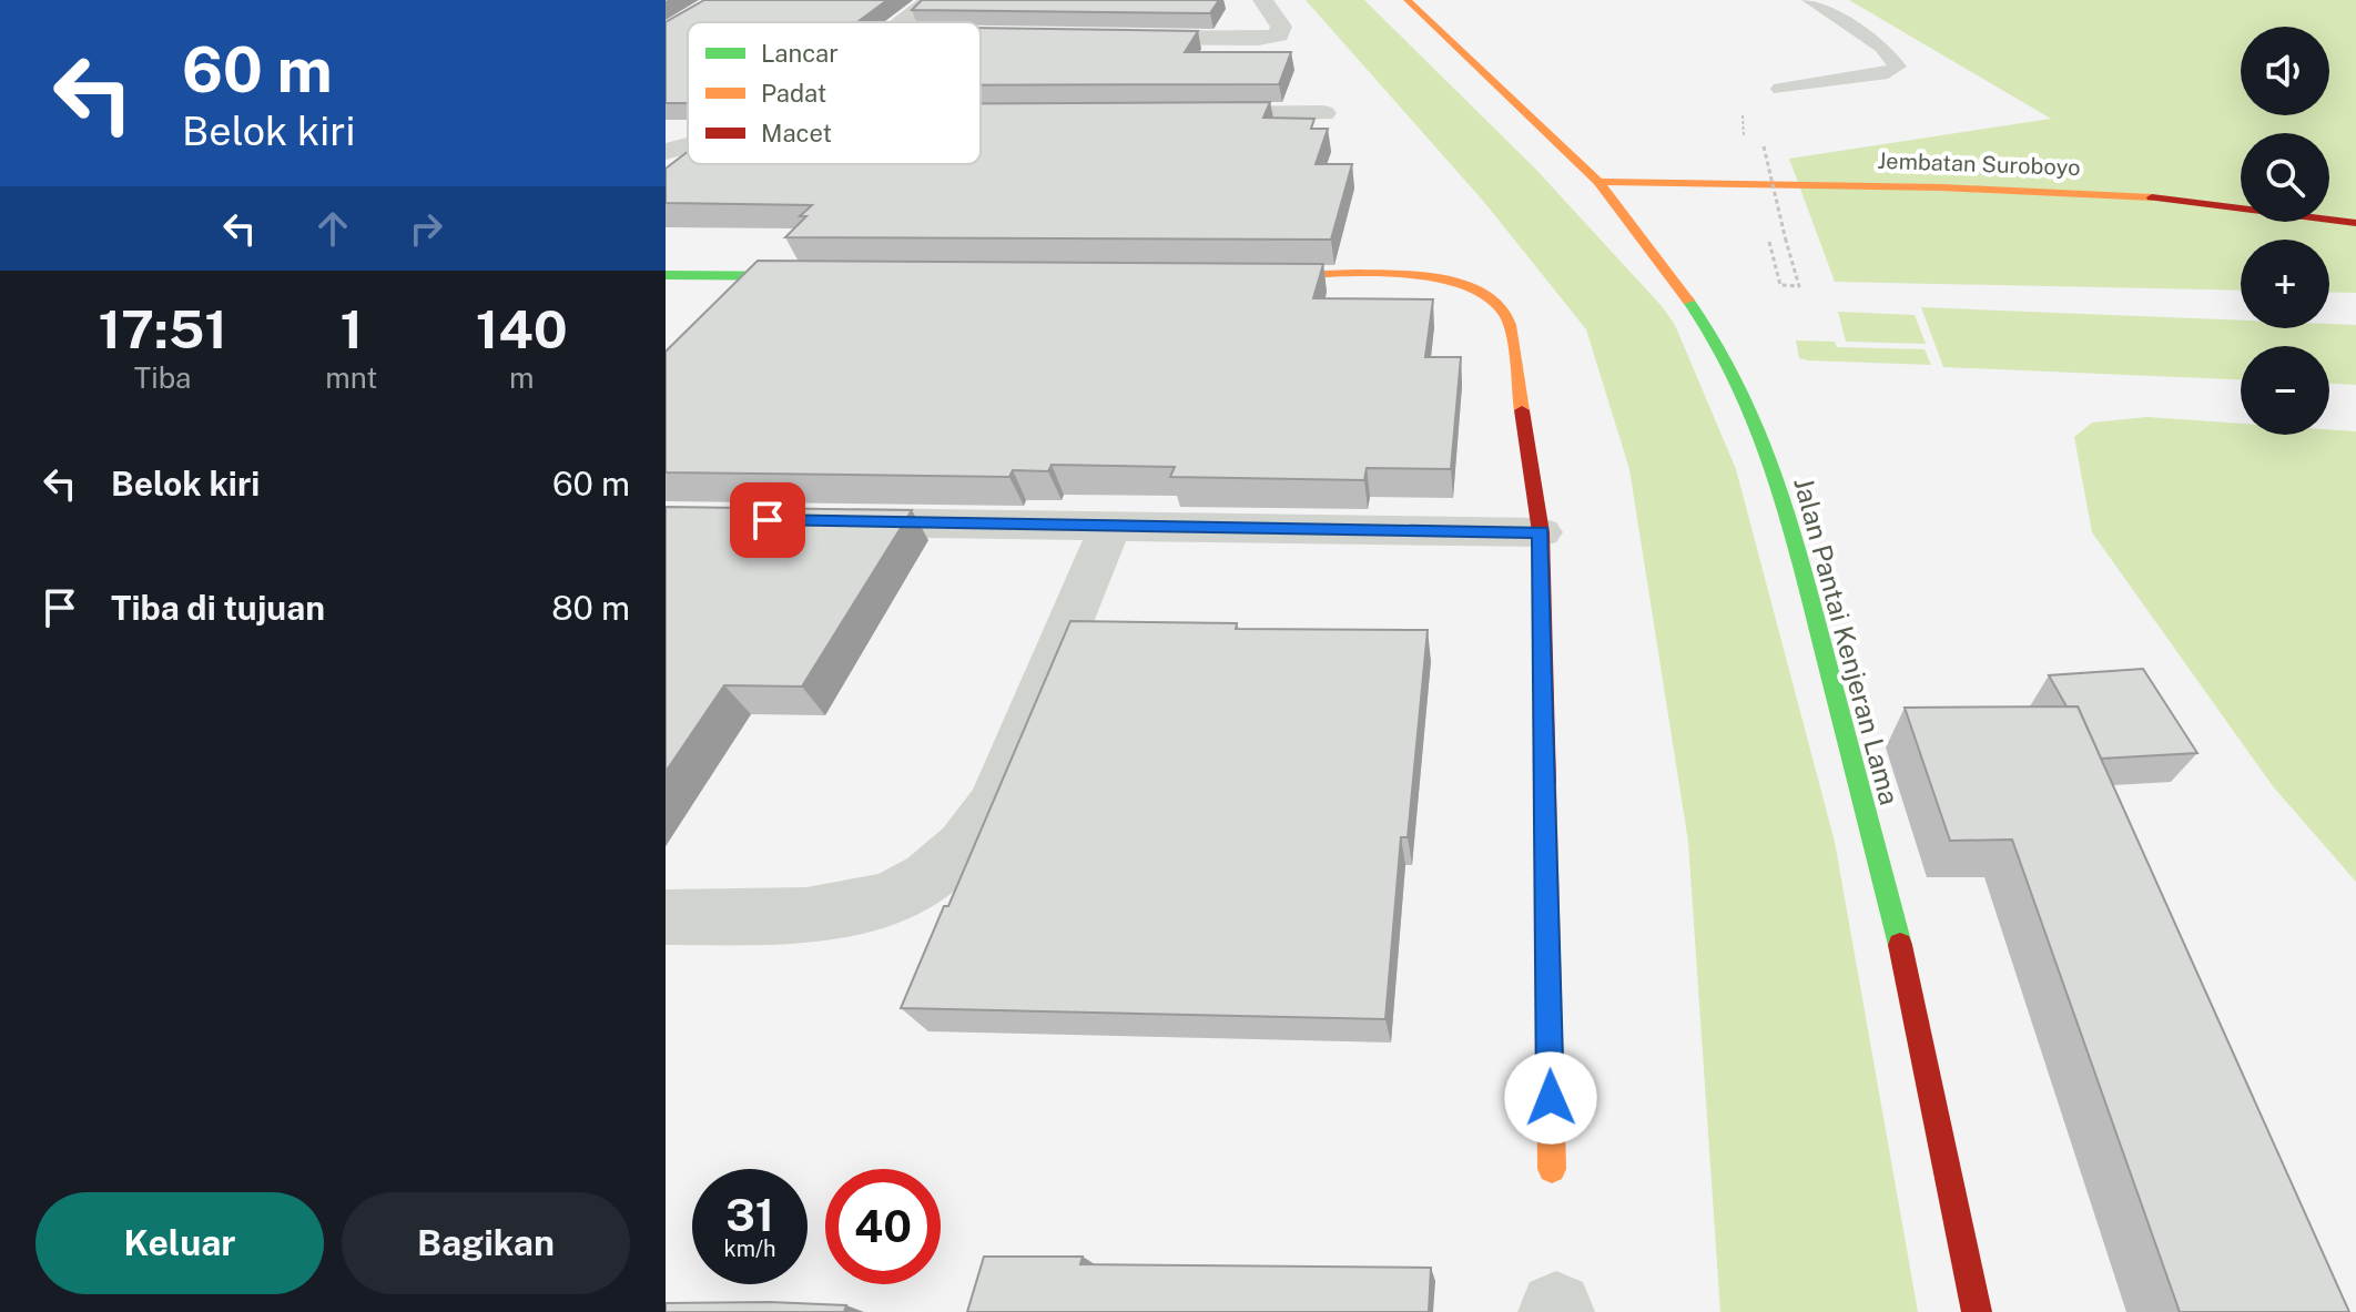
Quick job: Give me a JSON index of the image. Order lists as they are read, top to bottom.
{
  "streets": {
    "street": ["Jembatan Suroboyo", "Jalan Pantai Kenjeran Lama"]
  },
  "crossings": [
    ["Jembatan Suroboyo", "Jalan Pantai Kenjeran Lama"]
  ],
  "legend": ["Lancar", "Padat", "Macet"],
  "page": {
    "turn": ["60 m", "Belok kiri"],
    "map_buttons": ["+", "−"],
    "eta": [
      "17:51",
      "Tiba",
      "1",
      "mnt",
      "140",
      "m"
    ],
    "list": [
      {
        "name": "Belok kiri",
        "value": "60 m"
      },
      {
        "name": "Tiba di tujuan",
        "value": "80 m"
      }
    ],
    "speed": "31 km/h",
    "limit": "40",
    "buttons": ["Keluar", "Bagikan"]
  }
}
